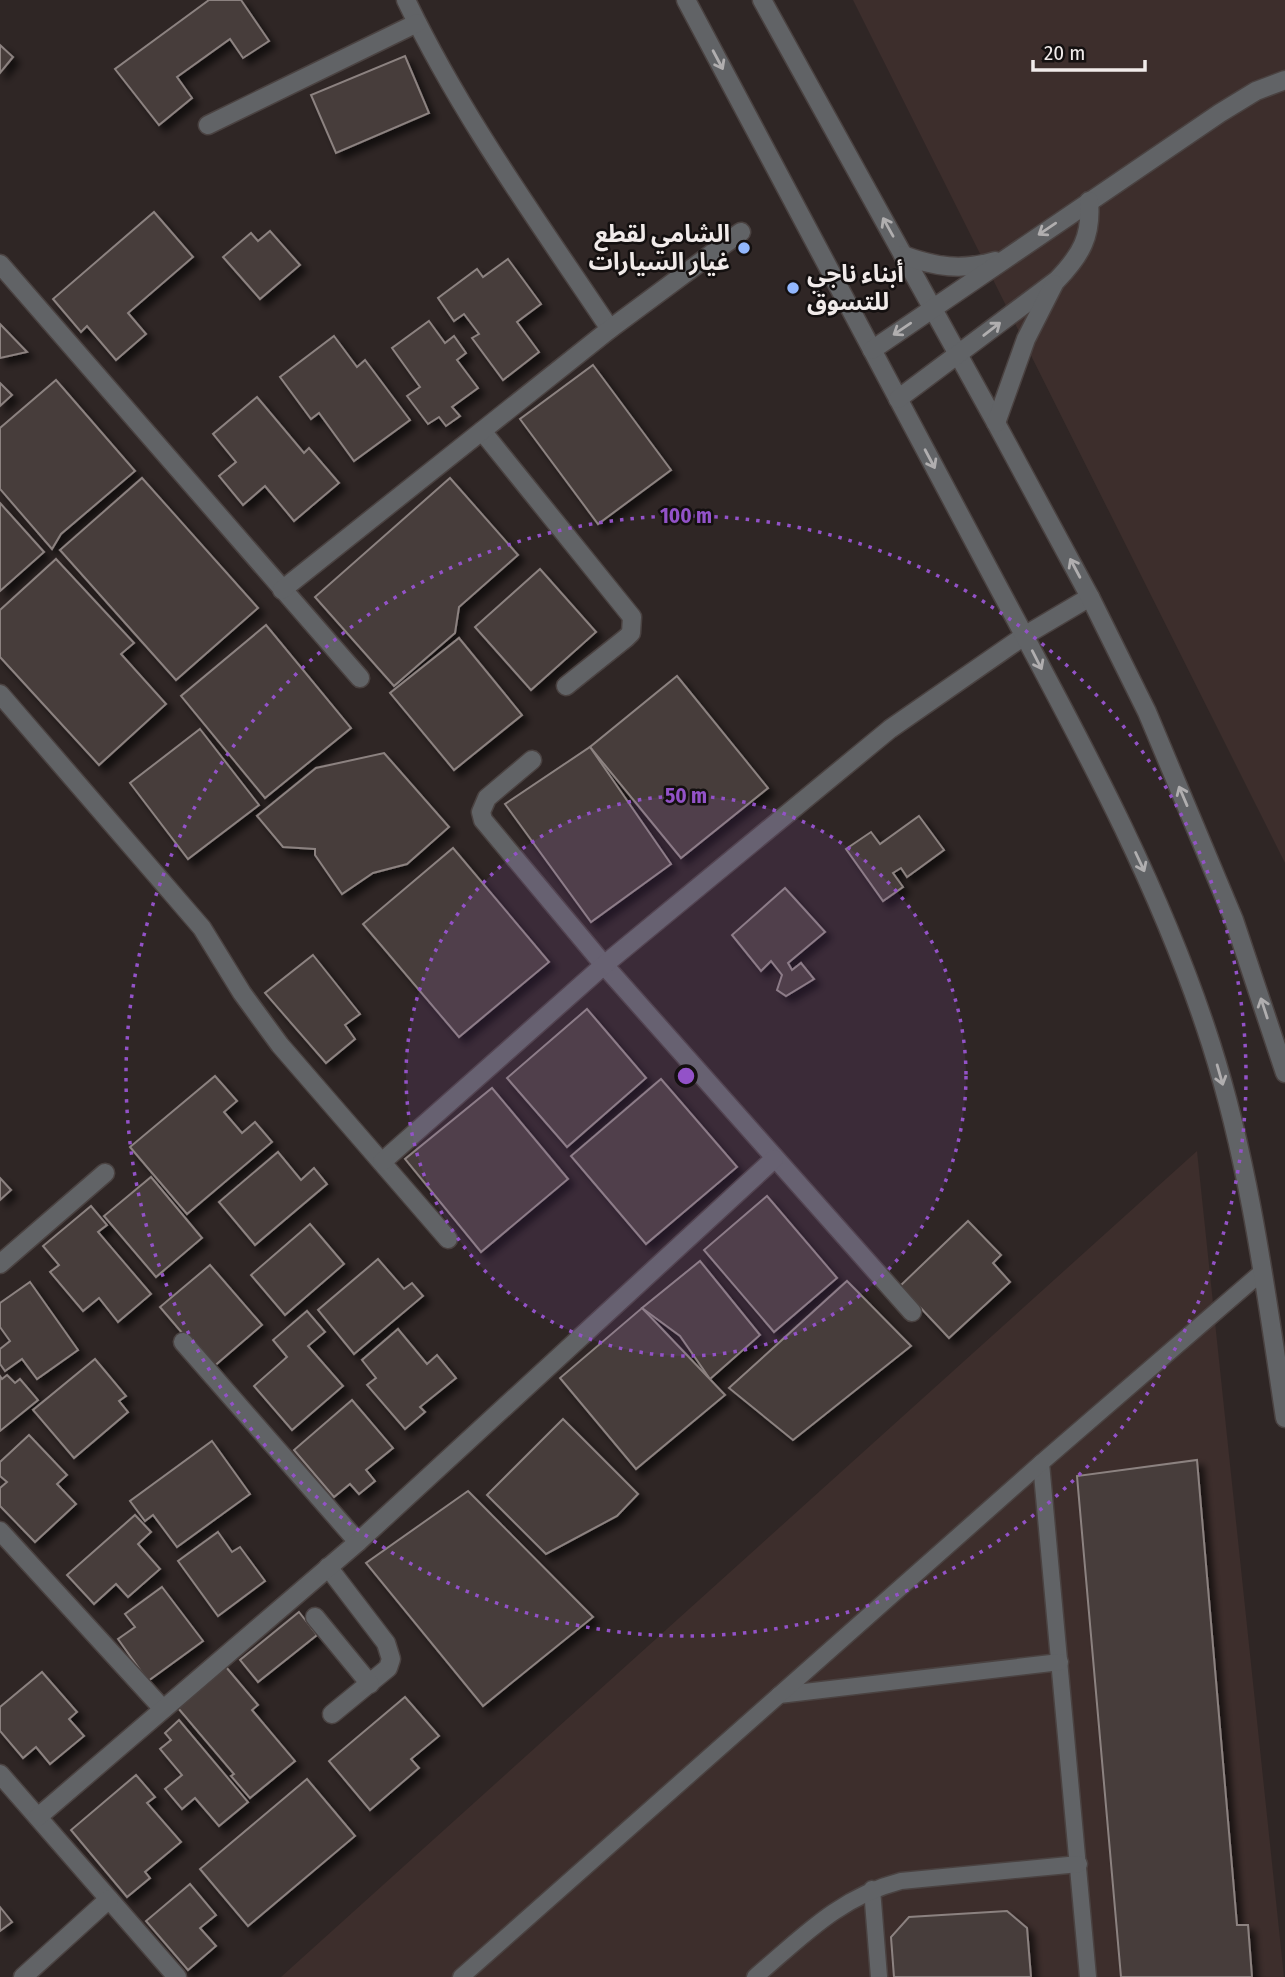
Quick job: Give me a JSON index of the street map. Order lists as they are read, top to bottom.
{
  "places": ["الشامي لقطع غيار السيارات", "أبناء ناجي للتسوق"],
  "scale_bar": "20 m",
  "rings": ["100 m", "50 m"]
}
